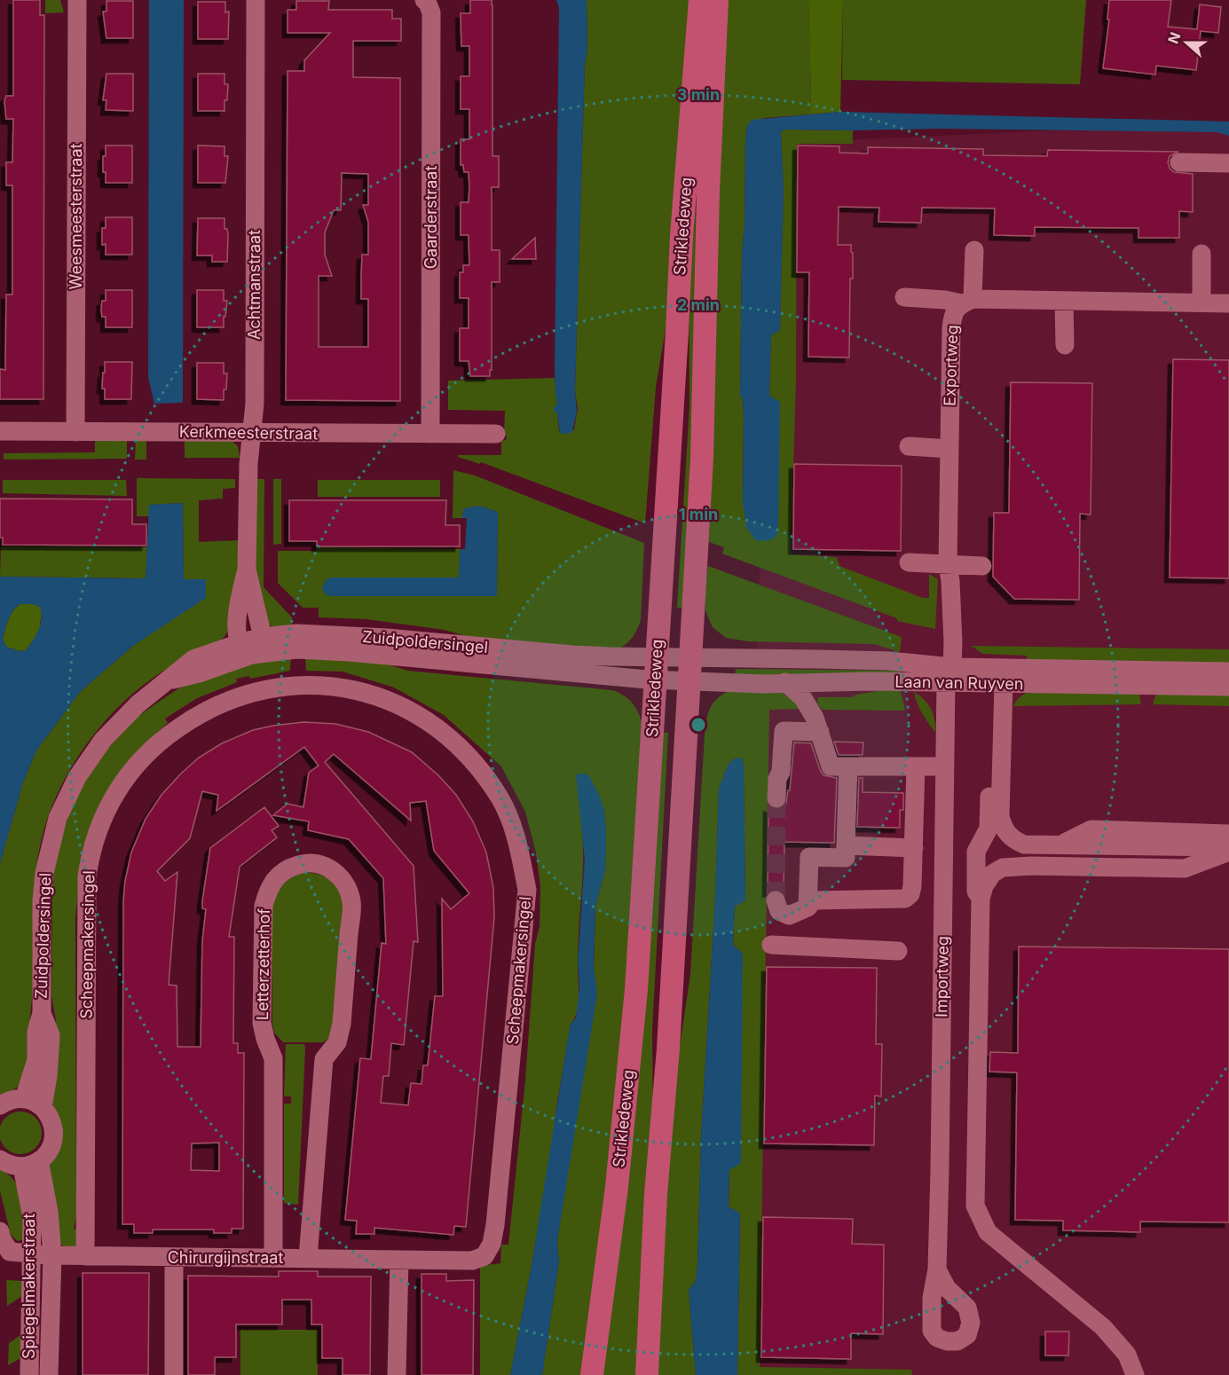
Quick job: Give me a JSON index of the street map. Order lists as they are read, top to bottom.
{
  "streets": {
    "main road": ["Strikledeweg"],
    "street": [
      "Weesmeesterstraat",
      "Gaarderstraat",
      "Achtmanstraat",
      "Exportweg",
      "Kerkmeesterstraat",
      "Zuidpoldersingel",
      "Laan van Ruyven",
      "Scheepmakersingel",
      "Letterzetterhof",
      "Importweg",
      "Chirurgijnstraat",
      "Spiegelmakerstraat"
    ]
  },
  "crossings": [
    ["Weesmeesterstraat", "Kerkmeesterstraat"],
    ["Gaarderstraat", "Kerkmeesterstraat"],
    ["Strikledeweg", "Zuidpoldersingel"],
    ["Strikledeweg", "Laan van Ruyven"],
    ["Achtmanstraat", "Kerkmeesterstraat"],
    ["Achtmanstraat", "Zuidpoldersingel"],
    ["Exportweg", "Laan van Ruyven"],
    ["Exportweg", "Importweg"],
    ["Zuidpoldersingel", "Laan van Ruyven"],
    ["Laan van Ruyven", "Importweg"],
    ["Scheepmakersingel", "Chirurgijnstraat"],
    ["Letterzetterhof", "Chirurgijnstraat"],
    ["Chirurgijnstraat", "Spiegelmakerstraat"]
  ],
  "north": "left",
  "rings": ["3 min", "2 min", "1 min"]
}
